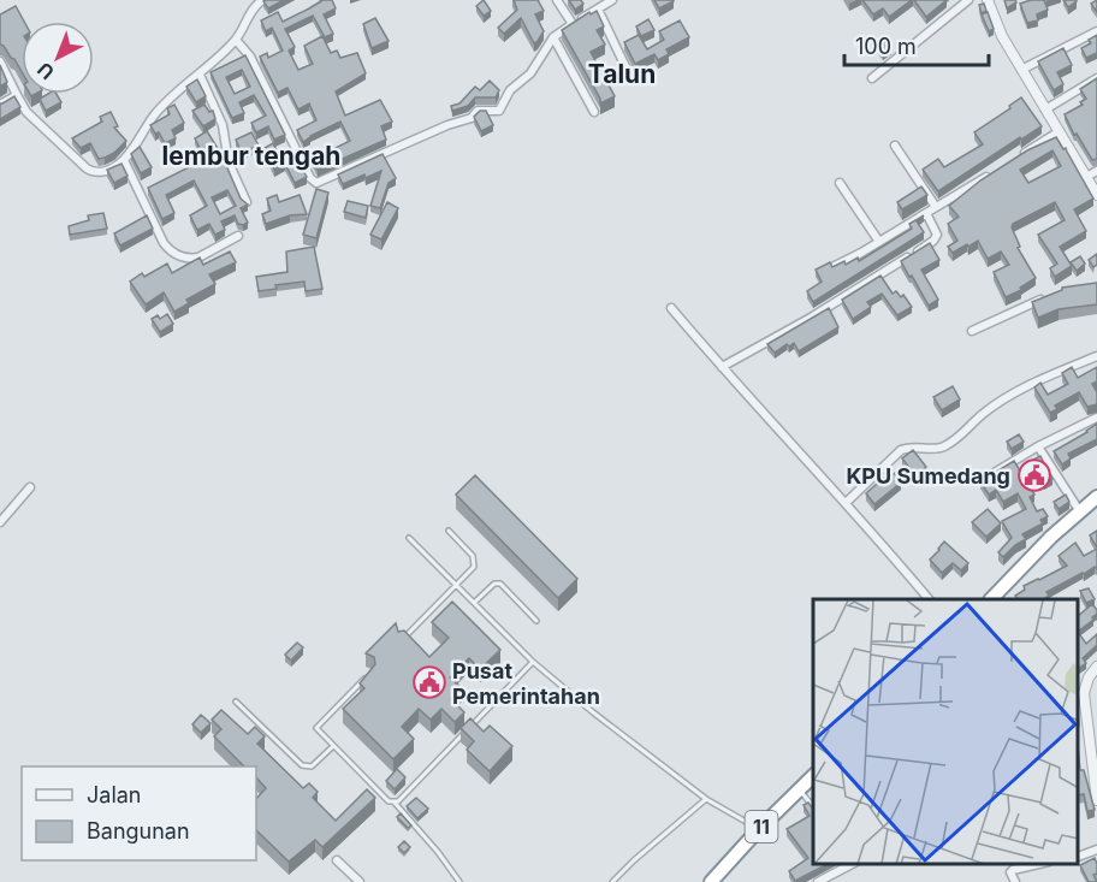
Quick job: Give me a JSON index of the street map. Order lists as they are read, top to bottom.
{
  "streets": {
    "highway": ["11"]
  },
  "districts": ["Talun", "lembur tengah"],
  "places": {
    "public building": ["KPU Sumedang", "Pusat Pemerintahan"]
  },
  "legend": ["Jalan", "Bangunan"],
  "scale_bar": "100 m",
  "north": "bottom left"
}
